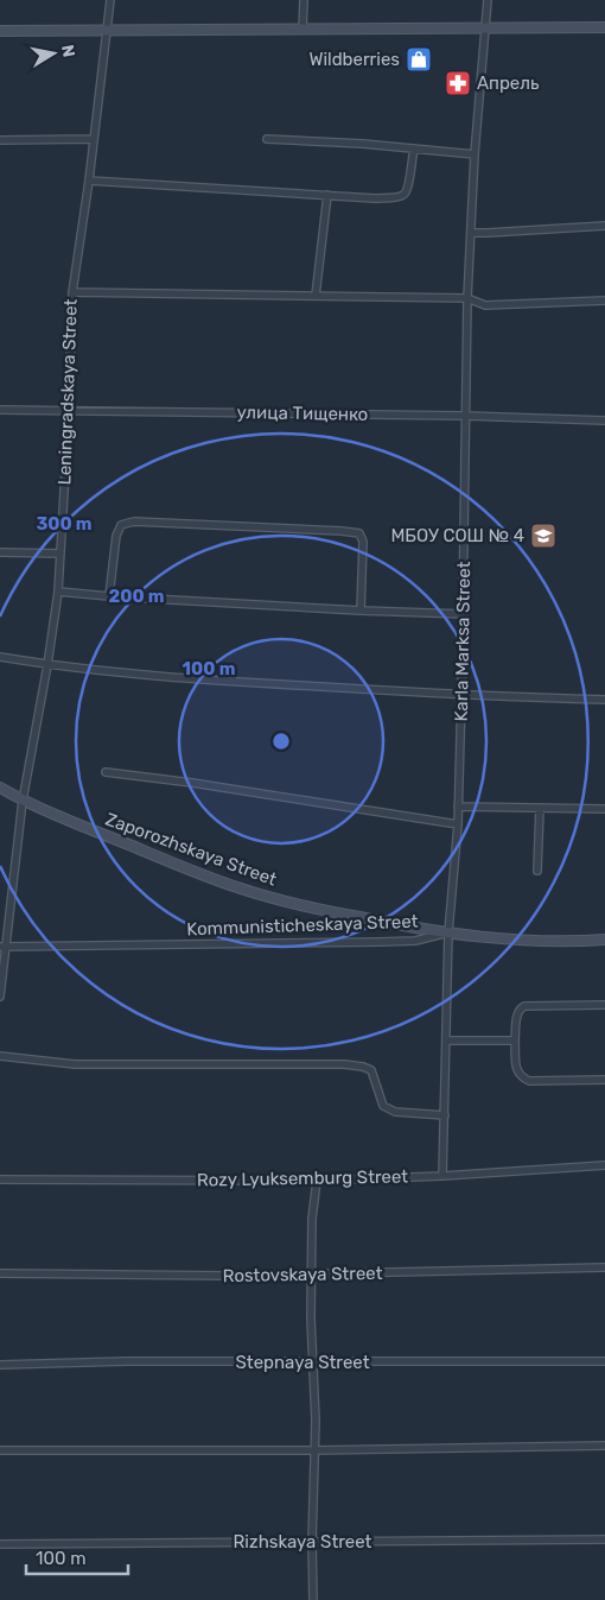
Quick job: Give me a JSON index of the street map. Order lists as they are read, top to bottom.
{
  "streets": {
    "main road": ["Zaporozhskaya Street", "Kommunisticheskaya Street"],
    "street": [
      "Leningradskaya Street",
      "улица Тищенко",
      "Karla Marksa Street",
      "Rozy Lyuksemburg Street",
      "Rostovskaya Street",
      "Stepnaya Street",
      "Rizhskaya Street"
    ]
  },
  "crossings": [
    ["Leningradskaya Street", "улица Тищенко"],
    ["Leningradskaya Street", "Zaporozhskaya Street"],
    ["Leningradskaya Street", "Kommunisticheskaya Street"],
    ["улица Тищенко", "Karla Marksa Street"],
    ["Karla Marksa Street", "Zaporozhskaya Street"],
    ["Karla Marksa Street", "Kommunisticheskaya Street"],
    ["Karla Marksa Street", "Rozy Lyuksemburg Street"],
    ["Zaporozhskaya Street", "Kommunisticheskaya Street"]
  ],
  "places": {
    "shop": ["Wildberries"],
    "pharmacy": ["Апрель"],
    "school or university": ["МБОУ СОШ № 4"]
  },
  "scale_bar": "100 m",
  "north": "right",
  "rings": ["300 m", "200 m", "100 m"]
}
